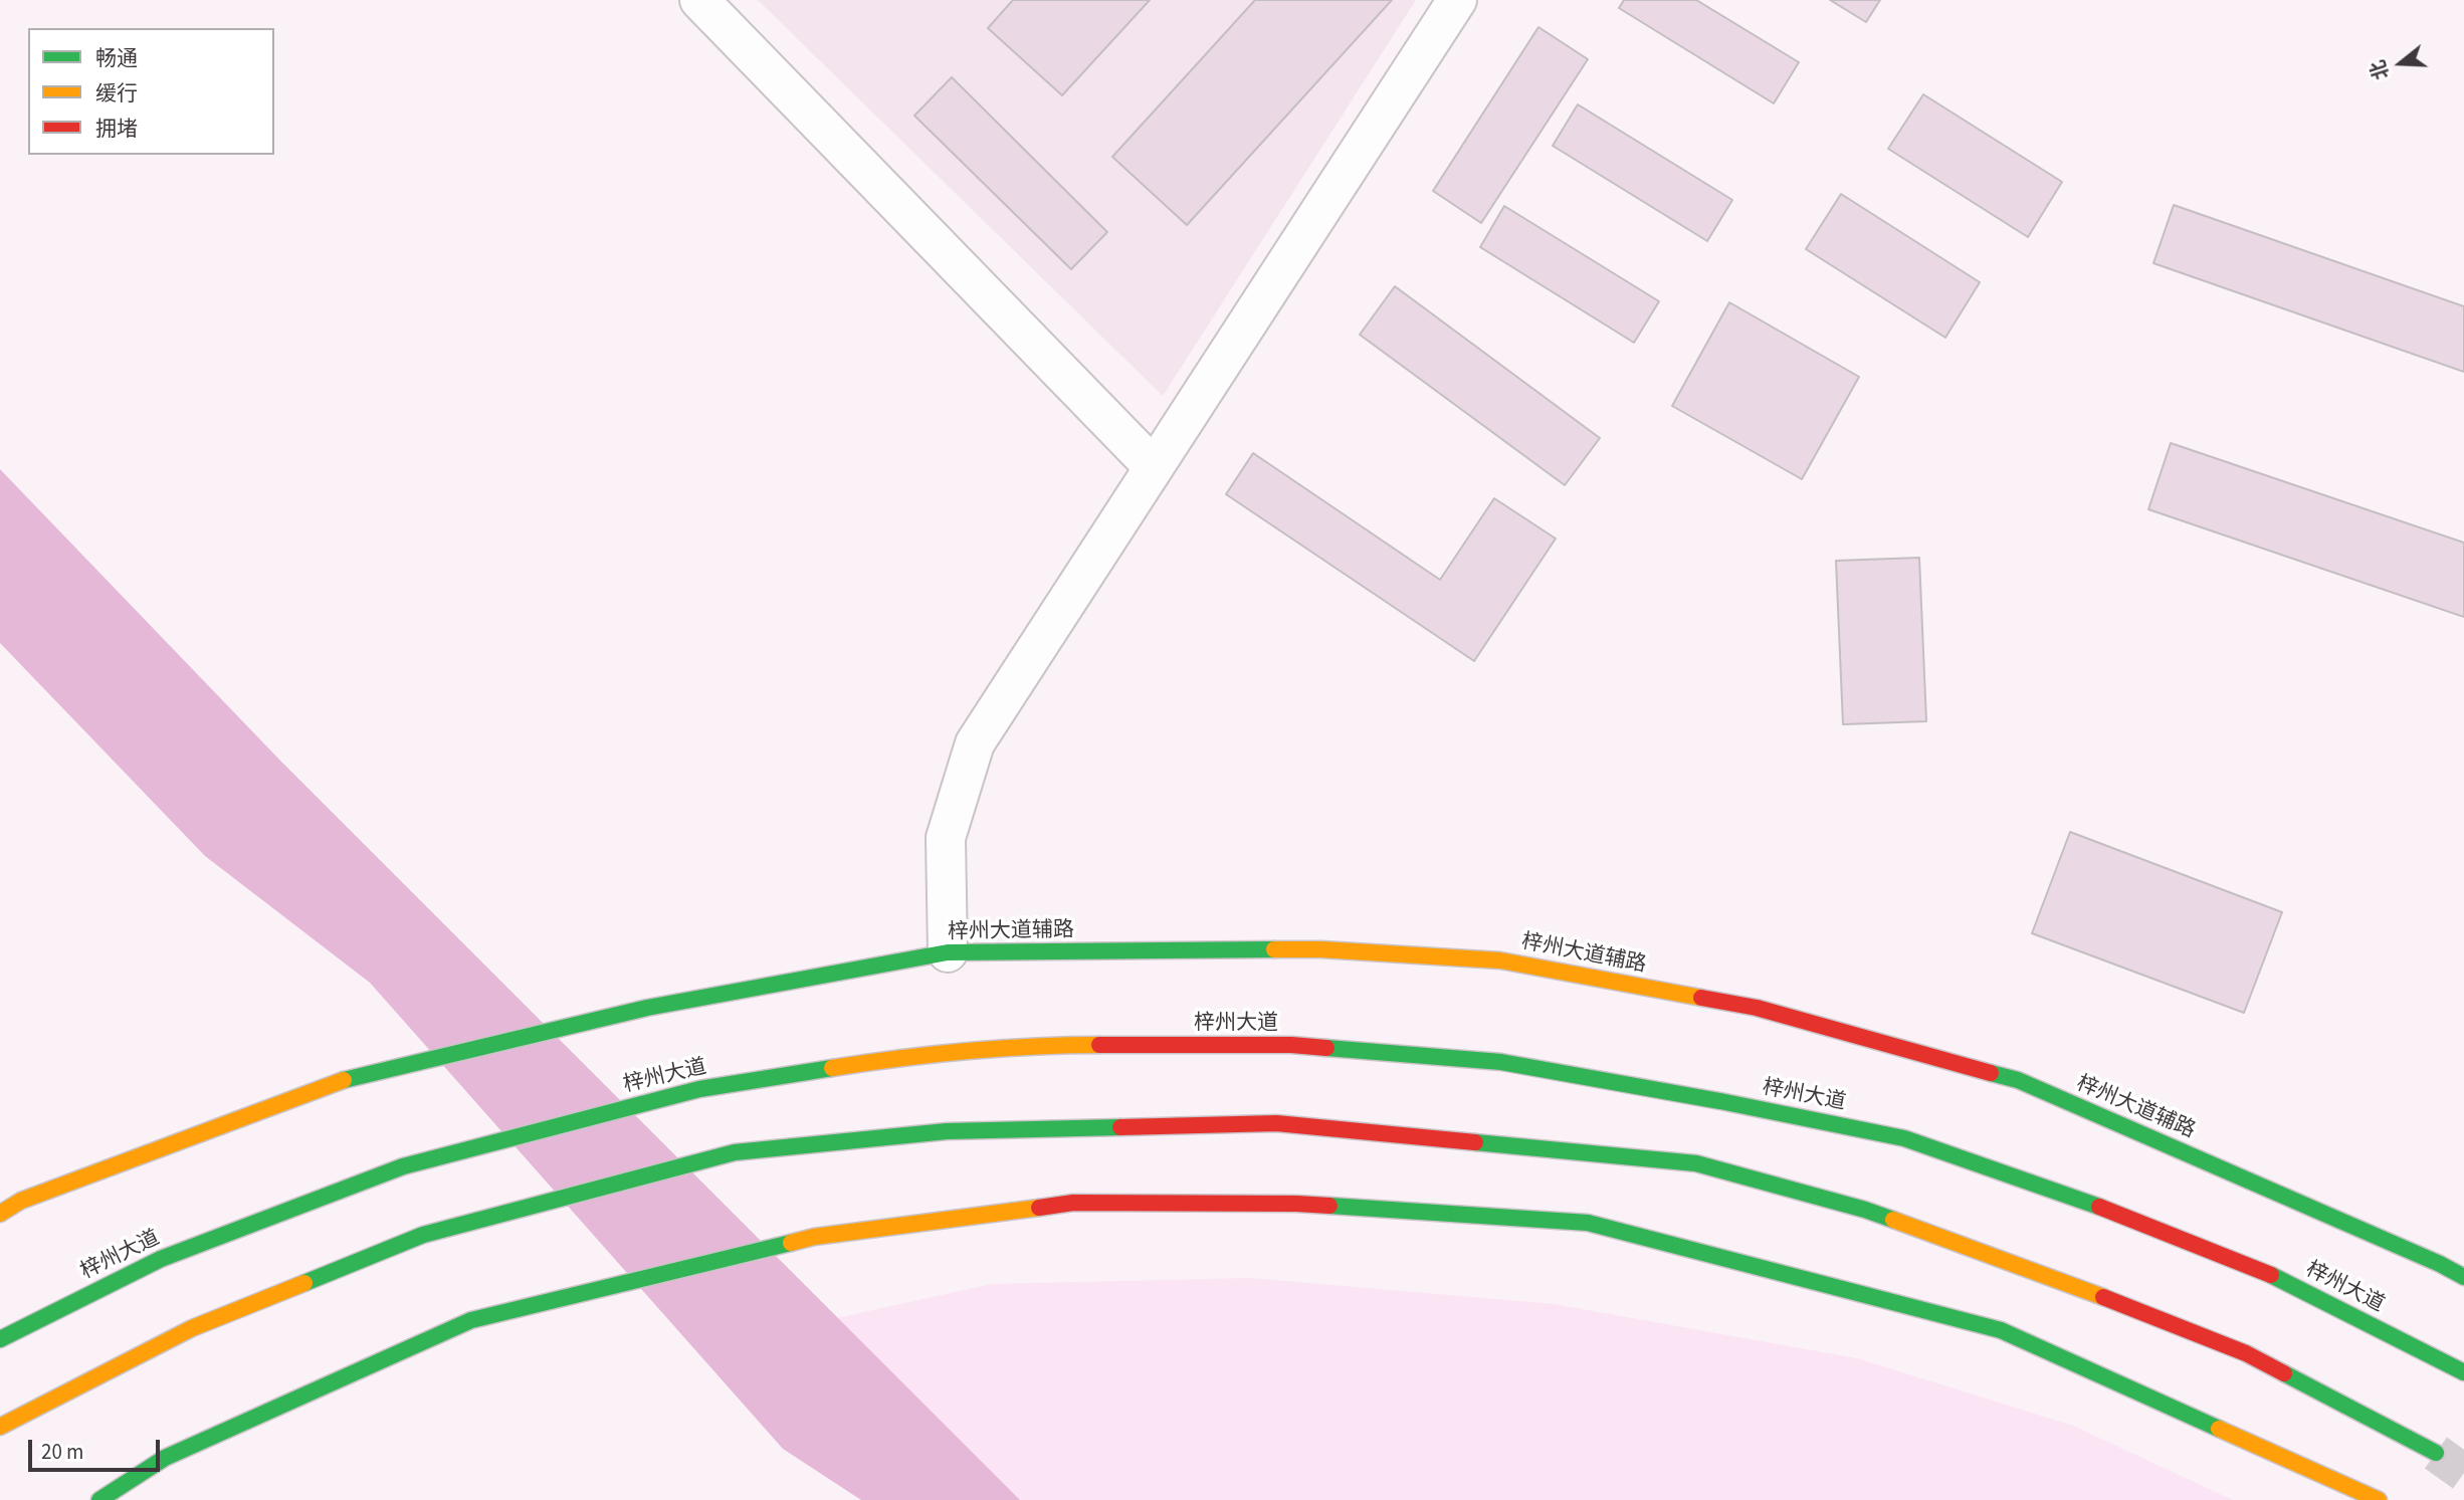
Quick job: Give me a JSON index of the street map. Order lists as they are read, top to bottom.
{
  "streets": {
    "main road": ["梓州大道辅路", "梓州大道"]
  },
  "legend": ["畅通", "缓行", "拥堵"],
  "scale_bar": "20 m",
  "north": "left"
}
